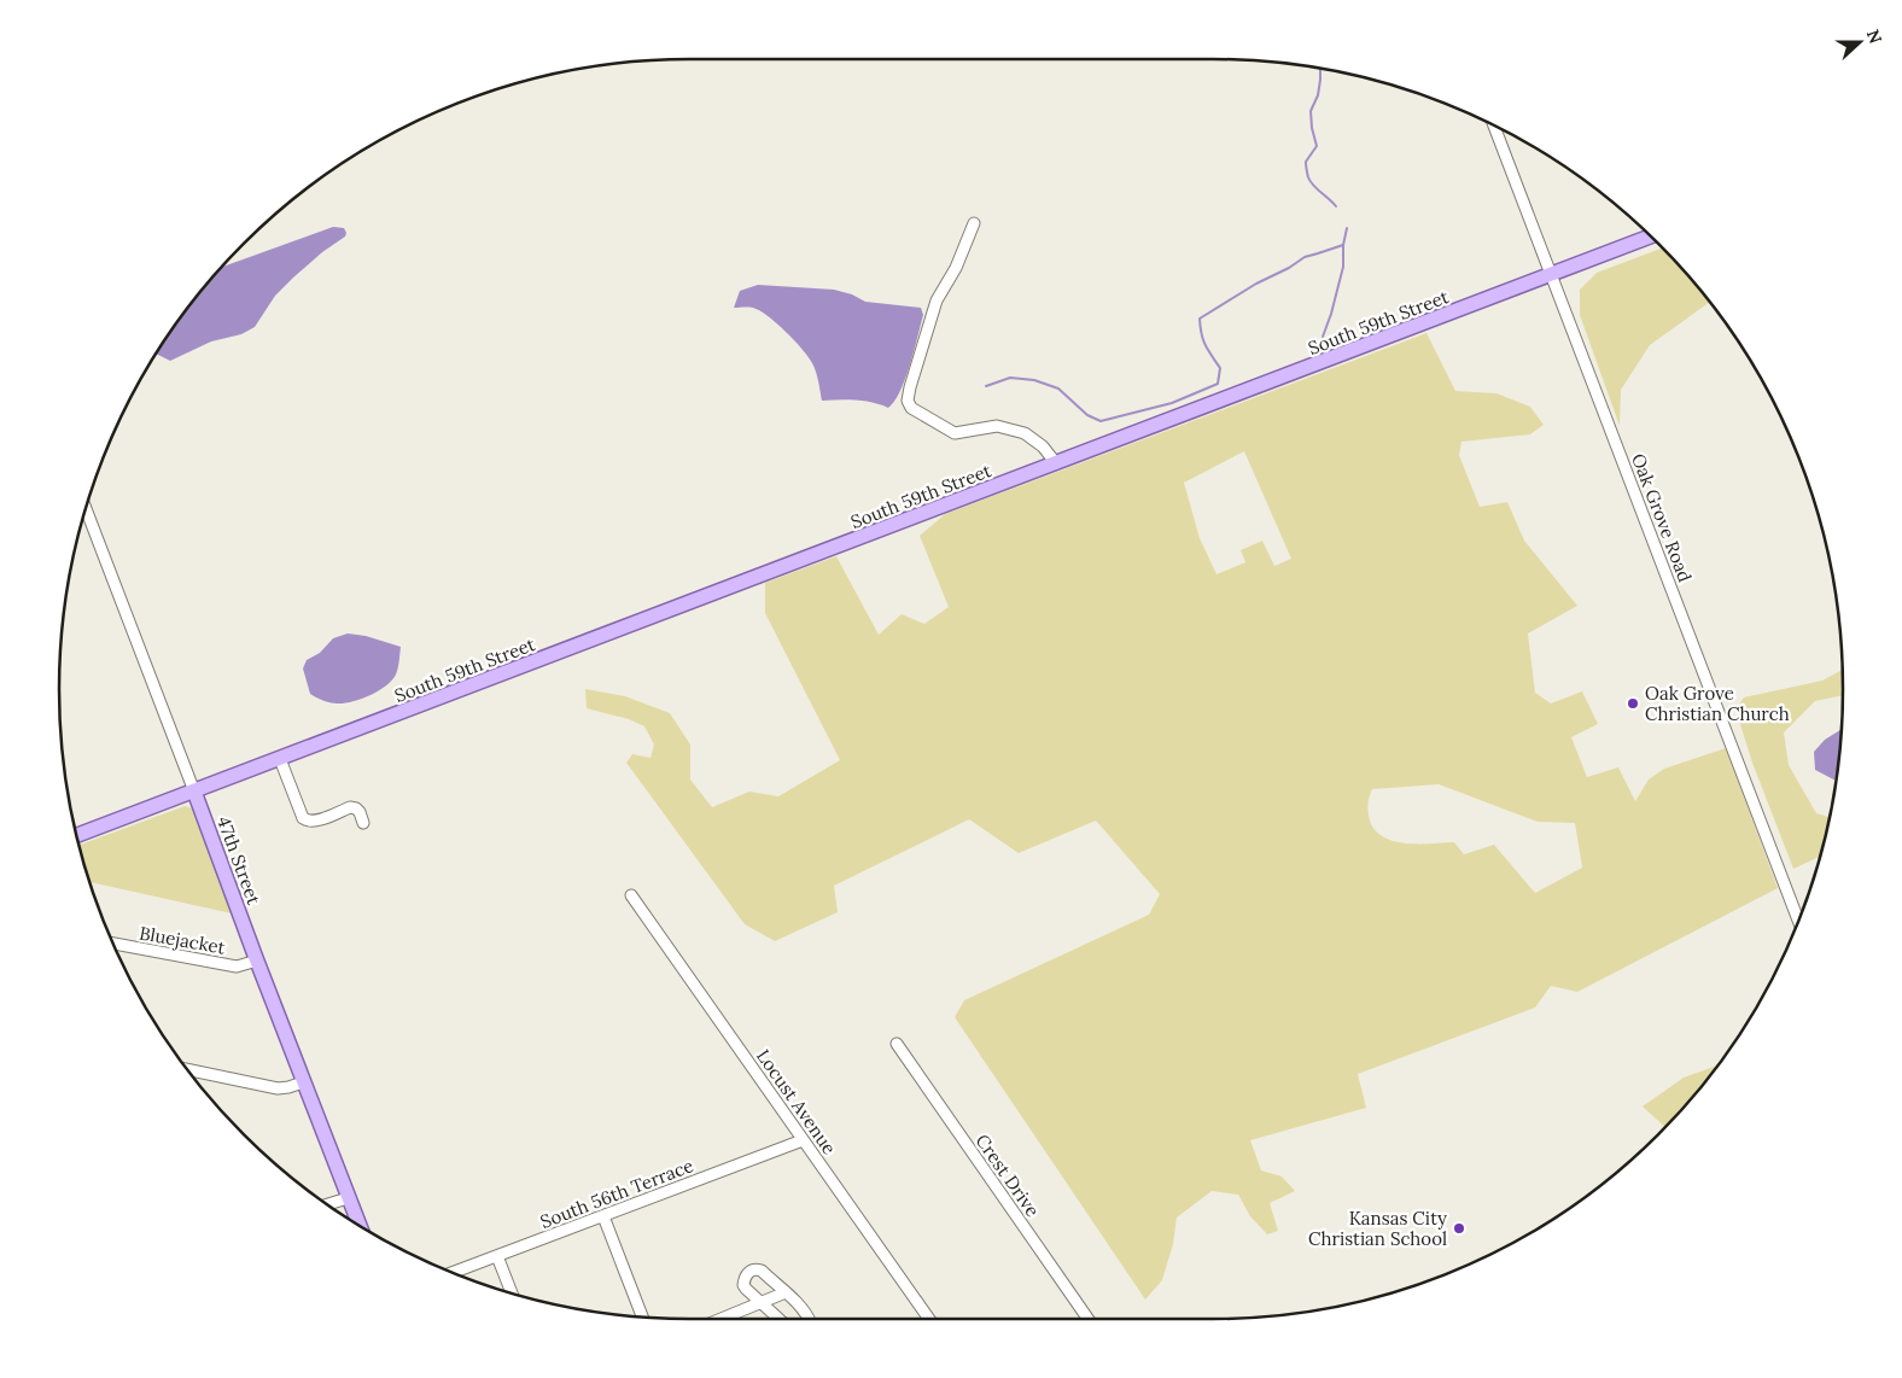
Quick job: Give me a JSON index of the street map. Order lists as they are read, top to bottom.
{
  "streets": {
    "main road": ["South 59th Street", "47th Street"],
    "street": [
      "Oak Grove Road",
      "Bluejacket",
      "Locust Avenue",
      "Crest Drive",
      "South 56th Terrace"
    ]
  },
  "crossings": [
    ["South 59th Street", "Oak Grove Road"],
    ["South 59th Street", "47th Street"],
    ["47th Street", "Bluejacket"],
    ["Locust Avenue", "South 56th Terrace"]
  ],
  "places": ["Oak Grove Christian Church", "Kansas City Christian School"],
  "north": "right"
}
